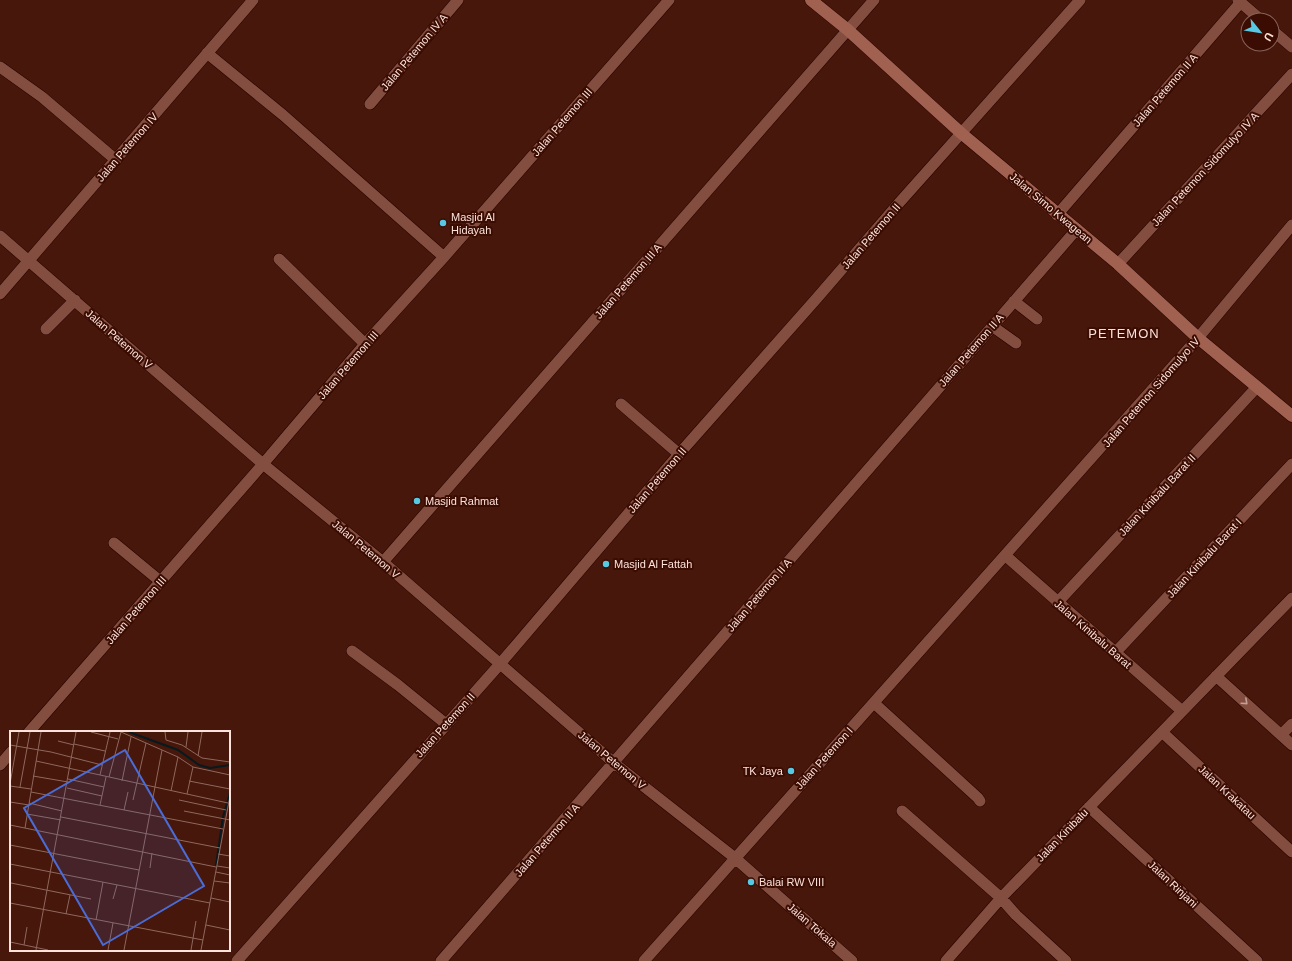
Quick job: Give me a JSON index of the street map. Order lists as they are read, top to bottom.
{
  "streets": {
    "street": [
      "Jalan Petemon IV A",
      "Jalan Petemon II A",
      "Jalan Petemon III",
      "Jalan Petemon IV",
      "Jalan Petemon Sidomulyo IV A",
      "Jalan Simo Kwagean",
      "Jalan Petemon II",
      "Jalan Petemon III A",
      "Jalan Petemon V",
      "Jalan Petemon Sidomulyo IV",
      "Jalan Kinibalu Barat II",
      "Jalan Kinibalu Barat I",
      "Jalan Kinibalu Barat",
      "Jalan Petemon I",
      "Jalan Krakatau",
      "Jalan Kinibalu",
      "Jalan Rinjani",
      "Jalan Tokala"
    ]
  },
  "crossings": [
    ["Jalan Petemon II A", "Jalan Simo Kwagean"],
    ["Jalan Petemon II A", "Jalan Petemon V"],
    ["Jalan Petemon III", "Jalan Petemon V"],
    ["Jalan Petemon IV", "Jalan Petemon V"],
    ["Jalan Petemon Sidomulyo IV A", "Jalan Simo Kwagean"],
    ["Jalan Simo Kwagean", "Jalan Petemon II"],
    ["Jalan Simo Kwagean", "Jalan Petemon III A"],
    ["Jalan Simo Kwagean", "Jalan Petemon Sidomulyo IV"],
    ["Jalan Simo Kwagean", "Jalan Kinibalu Barat II"],
    ["Jalan Petemon II", "Jalan Petemon V"],
    ["Jalan Petemon III A", "Jalan Petemon V"],
    ["Jalan Petemon V", "Jalan Petemon I"],
    ["Jalan Petemon V", "Jalan Tokala"],
    ["Jalan Petemon Sidomulyo IV", "Jalan Kinibalu Barat"],
    ["Jalan Petemon Sidomulyo IV", "Jalan Petemon I"],
    ["Jalan Kinibalu Barat II", "Jalan Kinibalu Barat"],
    ["Jalan Kinibalu Barat I", "Jalan Kinibalu Barat"],
    ["Jalan Kinibalu Barat", "Jalan Petemon I"],
    ["Jalan Kinibalu Barat", "Jalan Kinibalu"],
    ["Jalan Petemon I", "Jalan Tokala"],
    ["Jalan Krakatau", "Jalan Kinibalu"],
    ["Jalan Kinibalu", "Jalan Rinjani"]
  ],
  "districts": ["PETEMON"],
  "places": [
    "Masjid Al Hidayah",
    "Masjid Rahmat",
    "Masjid Al Fattah",
    "TK Jaya",
    "Balai RW VIII"
  ],
  "north": "bottom right"
}
